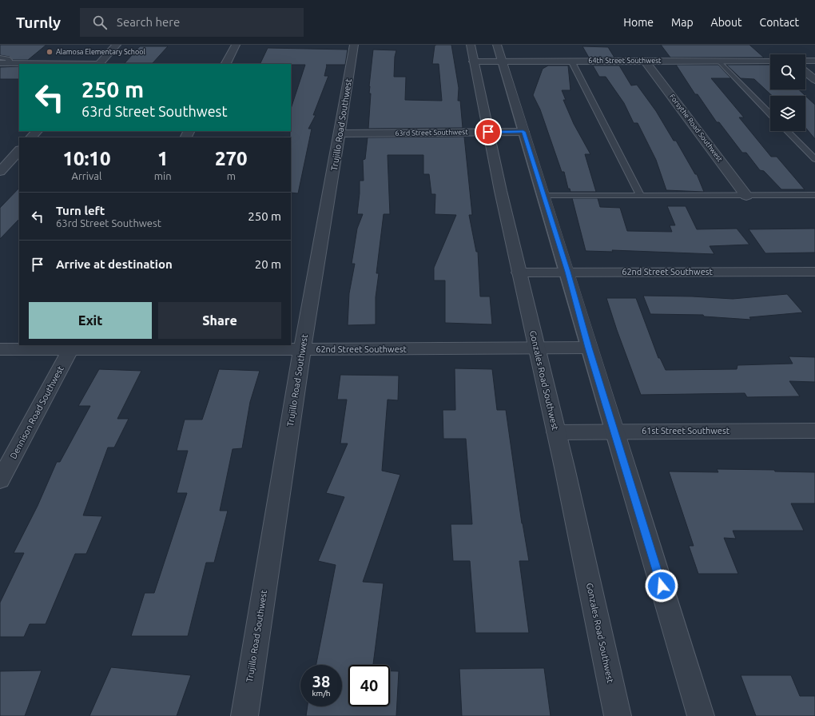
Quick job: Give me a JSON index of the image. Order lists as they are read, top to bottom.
{
  "streets": {
    "street": [
      "64th Street Southwest",
      "Trujillo Road Southwest",
      "Forsythe Road Southwest",
      "63rd Street Southwest",
      "62nd Street Southwest",
      "Gonzales Road Southwest",
      "Dennison Road Southwest",
      "61st Street Southwest"
    ]
  },
  "crossings": [
    ["64th Street Southwest", "Forsythe Road Southwest"],
    ["64th Street Southwest", "Gonzales Road Southwest"],
    ["Trujillo Road Southwest", "63rd Street Southwest"],
    ["Trujillo Road Southwest", "62nd Street Southwest"],
    ["63rd Street Southwest", "Gonzales Road Southwest"],
    ["62nd Street Southwest", "Gonzales Road Southwest"],
    ["62nd Street Southwest", "Dennison Road Southwest"],
    ["Gonzales Road Southwest", "61st Street Southwest"]
  ],
  "places": ["Alamosa Elementary School"],
  "page": {
    "header": "Turnly",
    "search": "Search here",
    "nav": [
      "Home",
      "Map",
      "About",
      "Contact"
    ],
    "turn": ["250 m", "63rd Street Southwest"],
    "eta": [
      "10:10",
      "Arrival",
      "1",
      "min",
      "270",
      "m"
    ],
    "list": [
      {
        "name": "Turn left",
        "note": "63rd Street Southwest",
        "value": "250 m"
      },
      {
        "name": "Arrive at destination",
        "value": "20 m"
      }
    ],
    "buttons": ["Exit", "Share"],
    "speed": "38 km/h",
    "limit": "40"
  }
}
